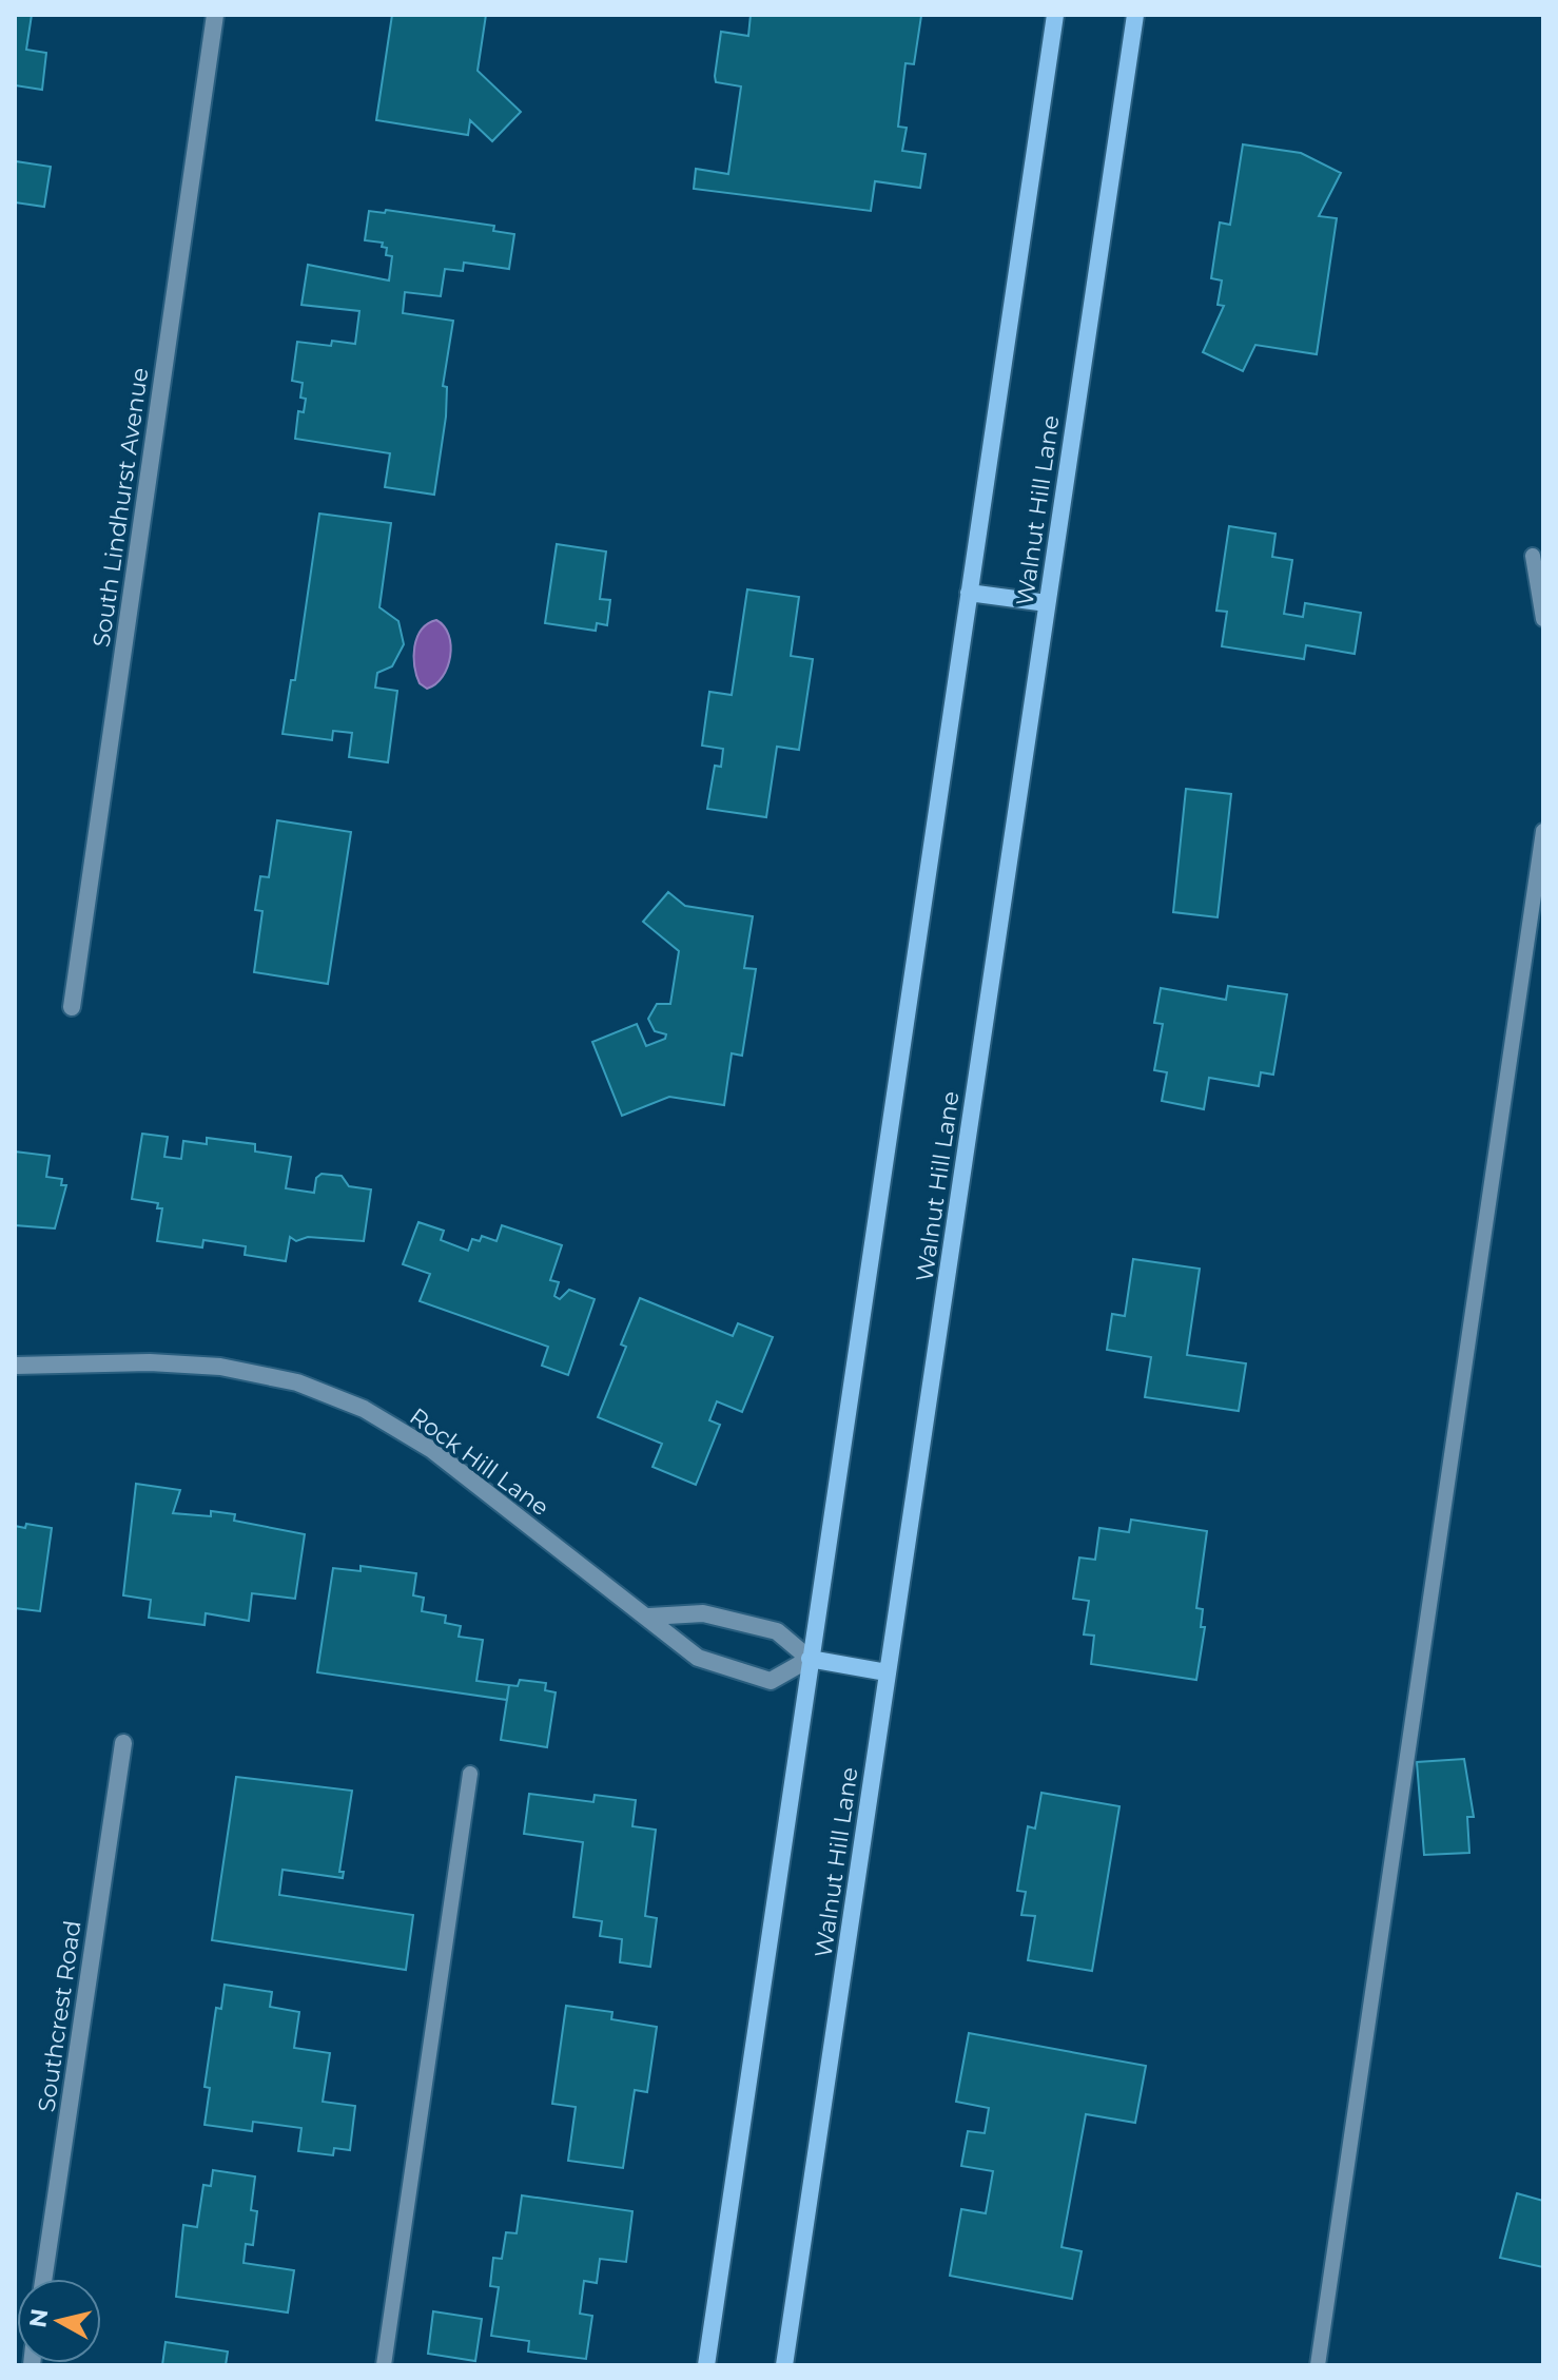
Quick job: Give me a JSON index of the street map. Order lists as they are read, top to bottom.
{
  "streets": {
    "main road": ["Walnut Hill Lane"],
    "street": ["South Lindhurst Avenue", "Rock Hill Lane", "Southcrest Road"]
  },
  "north": "left"
}
